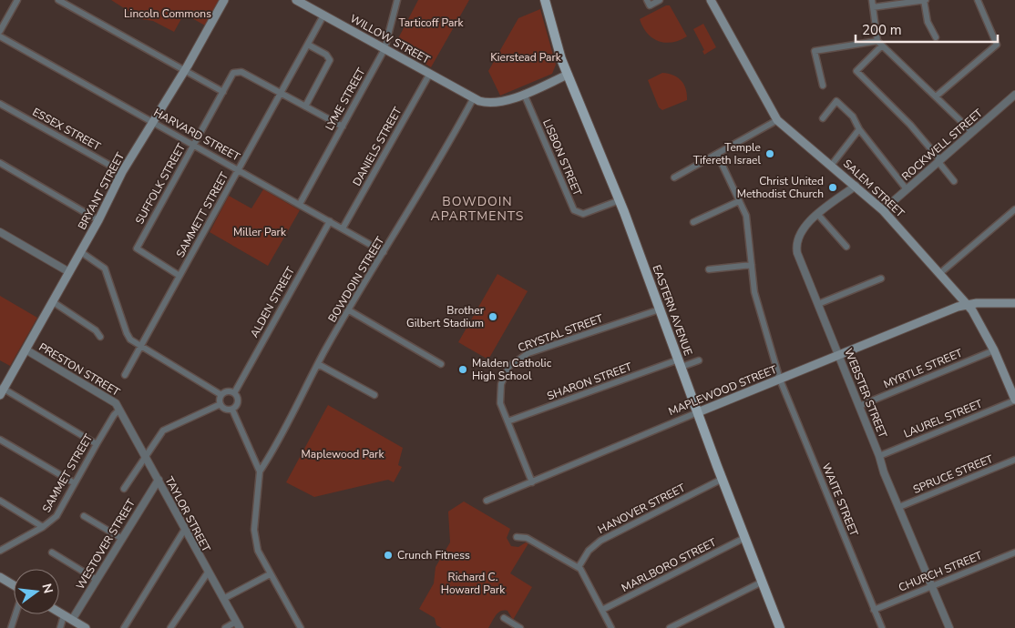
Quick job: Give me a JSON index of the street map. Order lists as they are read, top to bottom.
{
  "streets": {
    "main road": [
      "WILLOW STREET",
      "SALEM STREET",
      "BRYANT STREET",
      "EASTERN AVENUE",
      "MAPLEWOOD STREET"
    ],
    "street": [
      "LYME STREET",
      "ESSEX STREET",
      "HARVARD STREET",
      "ROCKWELL STREET",
      "DANIELS STREET",
      "LISBON STREET",
      "SUFFOLK STREET",
      "SAMMETT STREET",
      "BOWDOIN STREET",
      "ALDEN STREET",
      "CRYSTAL STREET",
      "MYRTLE STREET",
      "PRESTON STREET",
      "SHARON STREET",
      "WEBSTER STREET",
      "LAUREL STREET",
      "SAMMET STREET",
      "SPRUCE STREET",
      "WAITE STREET",
      "HANOVER STREET",
      "TAYLOR STREET",
      "WESTOVER STREET",
      "MARLBORO STREET",
      "CHURCH STREET"
    ]
  },
  "crossings": [
    ["WILLOW STREET", "LYME STREET"],
    ["WILLOW STREET", "DANIELS STREET"],
    ["WILLOW STREET", "SAMMETT STREET"],
    ["WILLOW STREET", "BOWDOIN STREET"],
    ["LYME STREET", "HARVARD STREET"],
    ["LYME STREET", "SUFFOLK STREET"],
    ["ESSEX STREET", "BRYANT STREET"],
    ["HARVARD STREET", "DANIELS STREET"],
    ["HARVARD STREET", "SUFFOLK STREET"],
    ["HARVARD STREET", "BRYANT STREET"],
    ["HARVARD STREET", "SAMMETT STREET"],
    ["HARVARD STREET", "BOWDOIN STREET"],
    ["HARVARD STREET", "ALDEN STREET"],
    ["ROCKWELL STREET", "SALEM STREET"],
    ["LISBON STREET", "EASTERN AVENUE"],
    ["SUFFOLK STREET", "SAMMETT STREET"],
    ["SALEM STREET", "MYRTLE STREET"],
    ["SALEM STREET", "MAPLEWOOD STREET"],
    ["SALEM STREET", "WEBSTER STREET"],
    ["SALEM STREET", "LAUREL STREET"],
    ["BRYANT STREET", "PRESTON STREET"],
    ["EASTERN AVENUE", "CRYSTAL STREET"],
    ["EASTERN AVENUE", "SHARON STREET"],
    ["EASTERN AVENUE", "MAPLEWOOD STREET"],
    ["EASTERN AVENUE", "HANOVER STREET"],
    ["EASTERN AVENUE", "MARLBORO STREET"],
    ["CRYSTAL STREET", "SHARON STREET"],
    ["CRYSTAL STREET", "MAPLEWOOD STREET"],
    ["MYRTLE STREET", "WEBSTER STREET"],
    ["PRESTON STREET", "SAMMET STREET"],
    ["PRESTON STREET", "TAYLOR STREET"],
    ["MAPLEWOOD STREET", "WEBSTER STREET"],
    ["MAPLEWOOD STREET", "WAITE STREET"],
    ["WEBSTER STREET", "LAUREL STREET"],
    ["WEBSTER STREET", "SPRUCE STREET"],
    ["WEBSTER STREET", "CHURCH STREET"],
    ["SAMMET STREET", "TAYLOR STREET"],
    ["WAITE STREET", "CHURCH STREET"],
    ["TAYLOR STREET", "WESTOVER STREET"]
  ],
  "districts": ["BOWDOIN APARTMENTS"],
  "parks": [
    "Lincoln Commons",
    "Tarticoff Park",
    "Kierstead Park",
    "Miller Park",
    "Maplewood Park",
    "Richard C. Howard Park"
  ],
  "places": [
    "Temple Tifereth Israel",
    "Christ United Methodist Church",
    "Brother Gilbert Stadium",
    "Malden Catholic High School",
    "Crunch Fitness"
  ],
  "scale_bar": "200 m",
  "north": "right"
}
